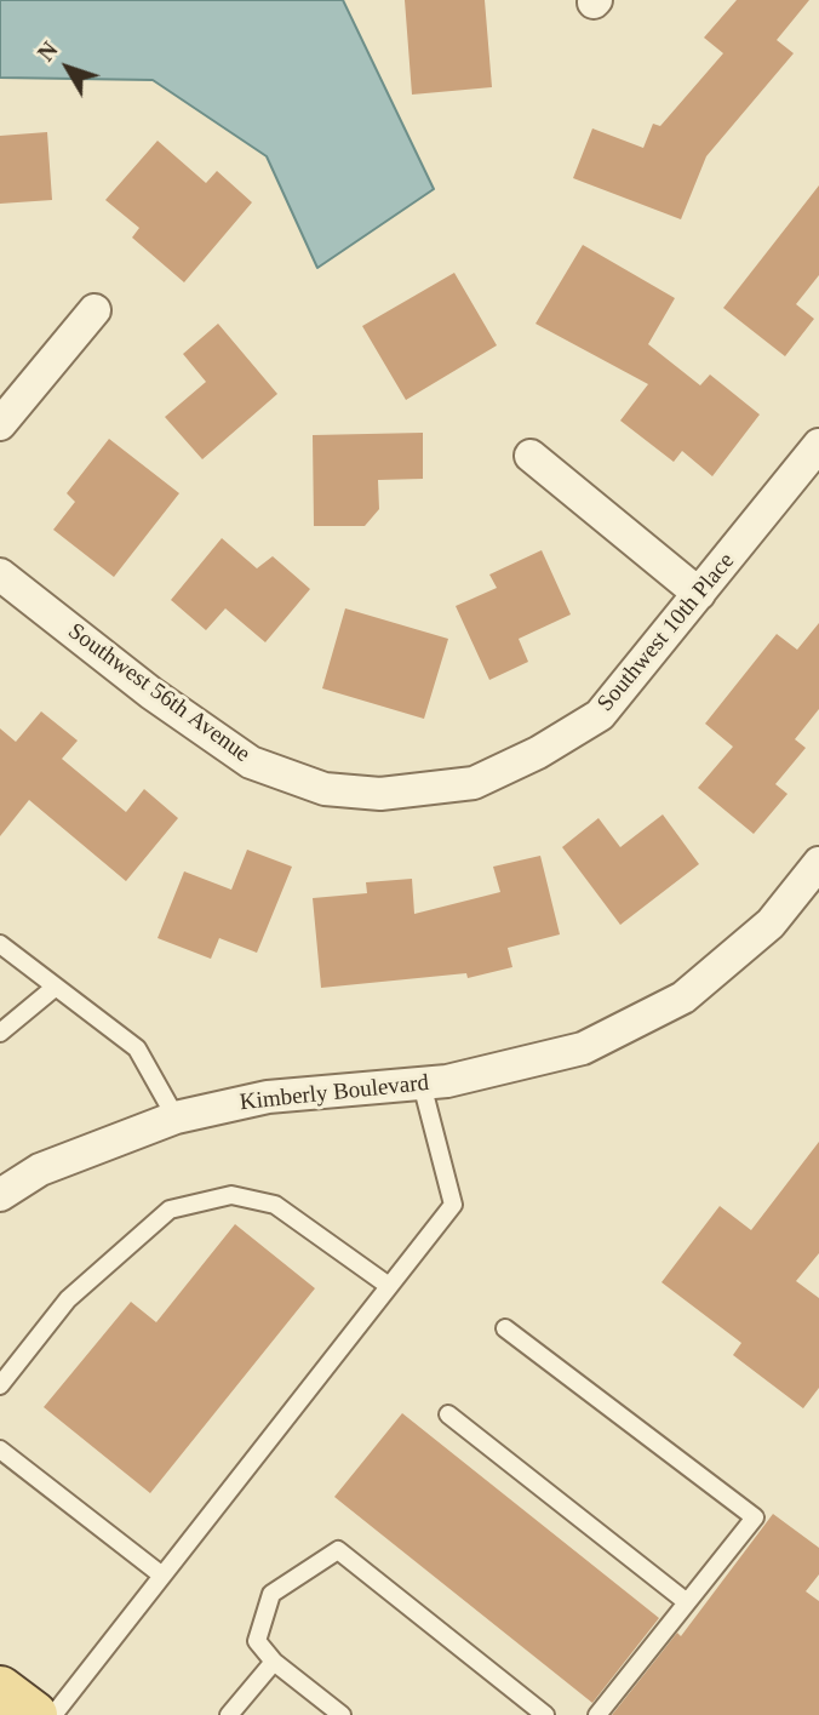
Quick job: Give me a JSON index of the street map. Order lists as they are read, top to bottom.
{
  "streets": {
    "street": ["Southwest 10th Place", "Southwest 56th Avenue", "Kimberly Boulevard"]
  },
  "crossings": [
    ["Southwest 10th Place", "Southwest 56th Avenue"]
  ],
  "north": "top left"
}
